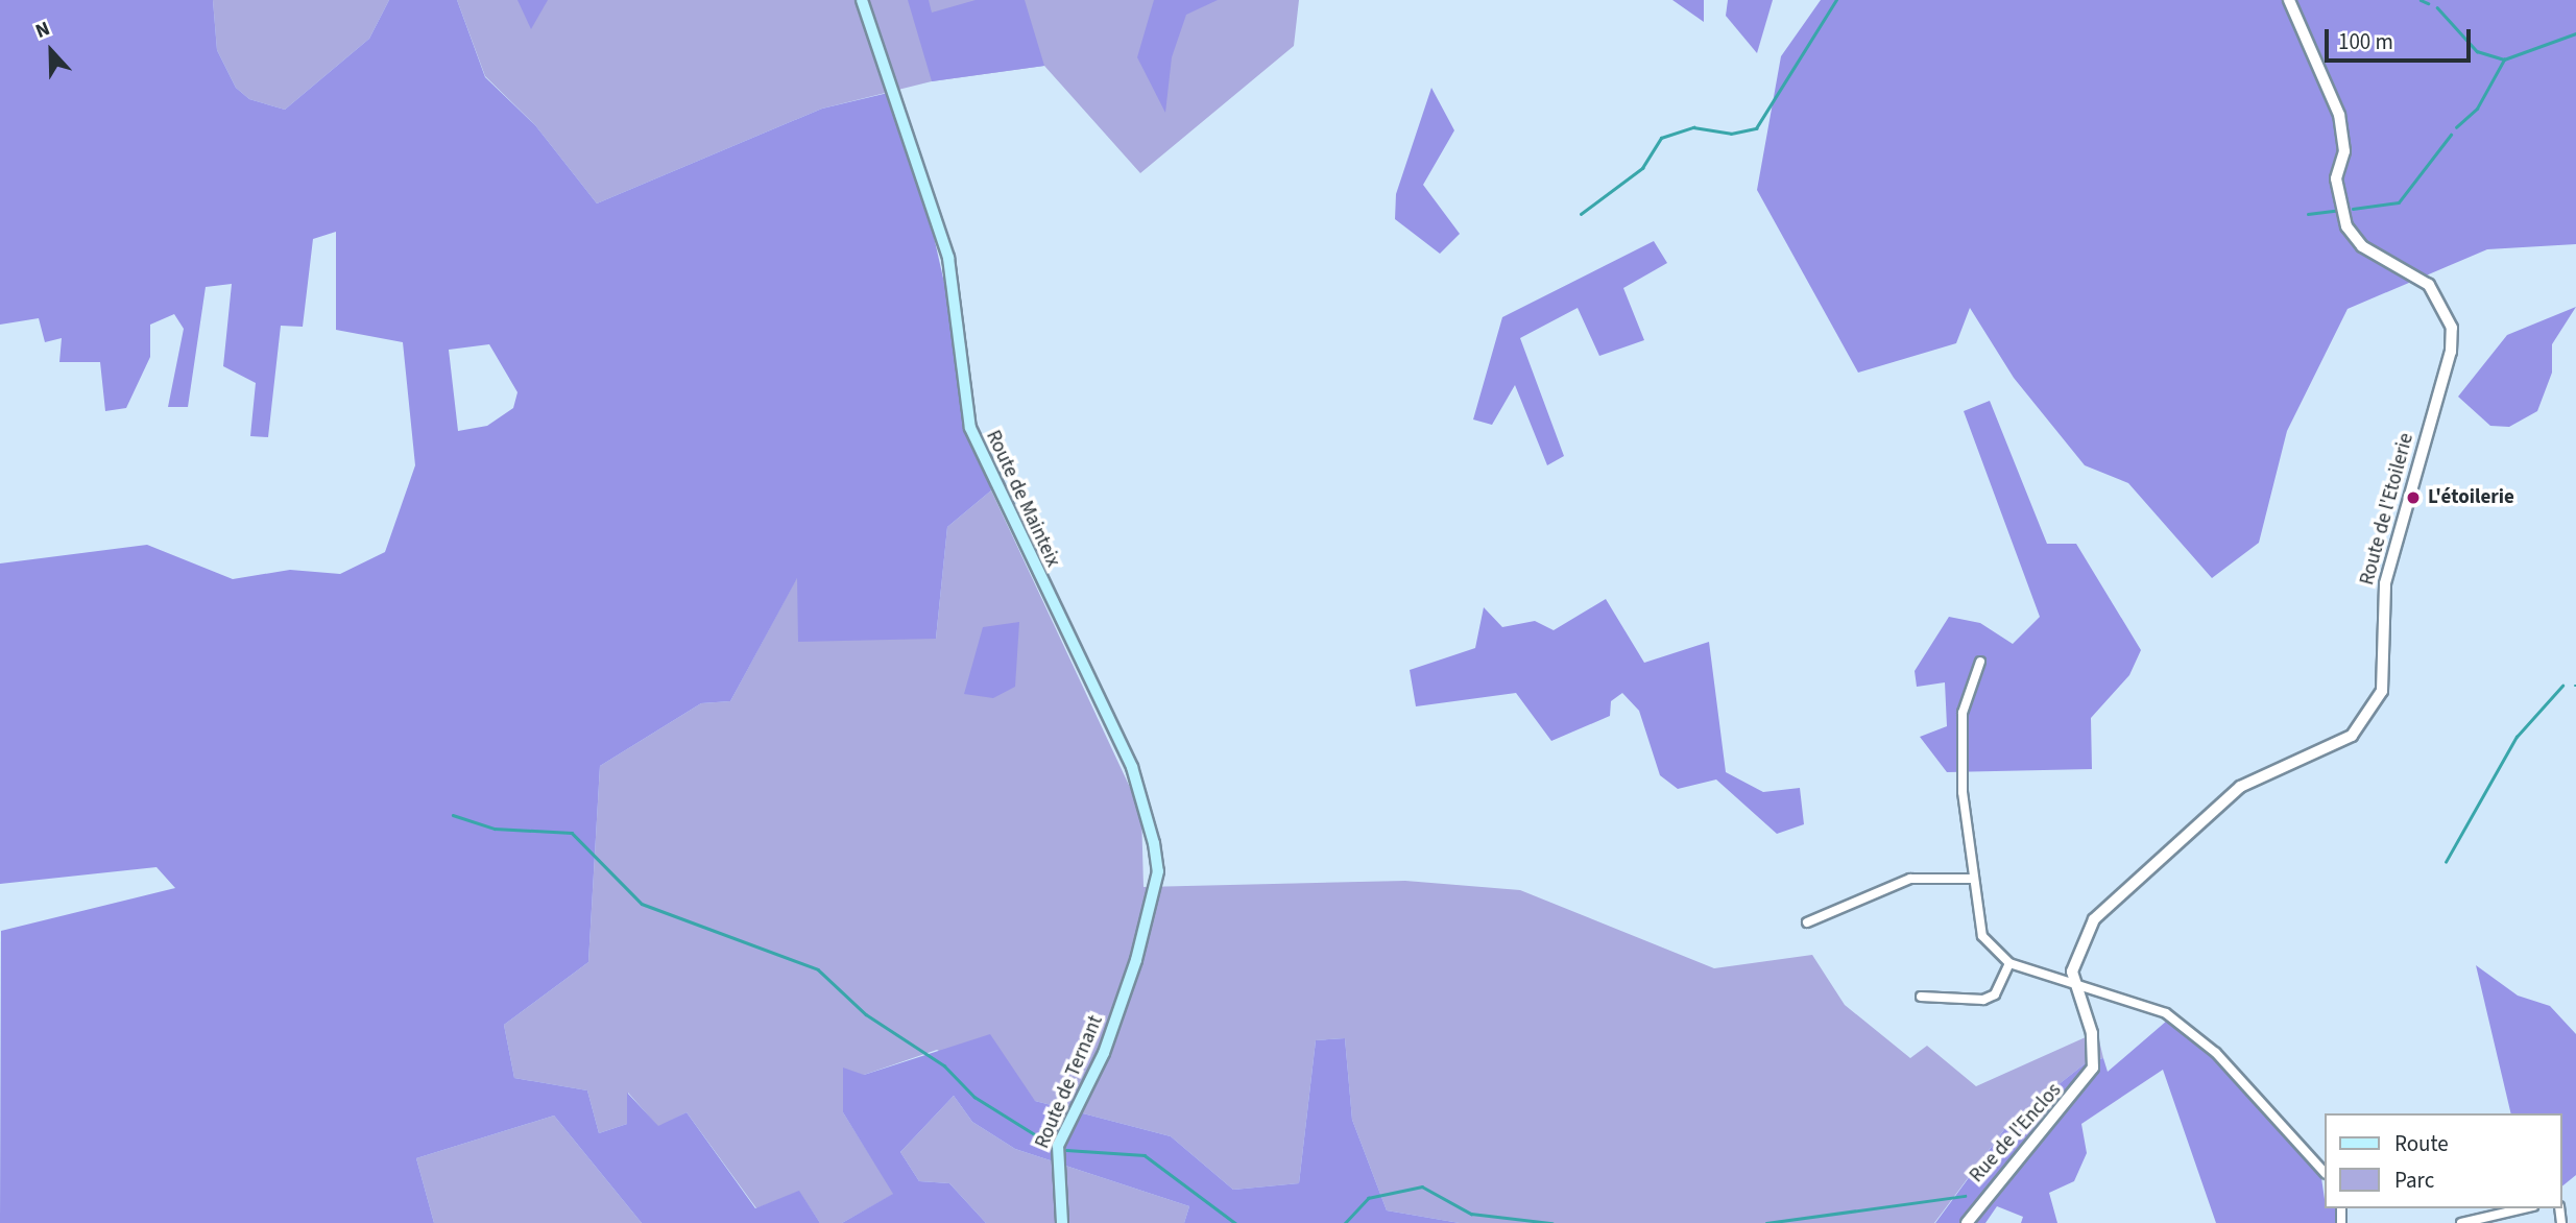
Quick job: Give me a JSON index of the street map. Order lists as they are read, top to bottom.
{
  "streets": {
    "main road": ["Route de Mainteix", "Route de Ternant"],
    "street": ["Route de l'Etoilerie", "Rue de l'Enclos"]
  },
  "crossings": [
    ["Route de Mainteix", "Route de Ternant"],
    ["Route de l'Etoilerie", "Rue de l'Enclos"]
  ],
  "places": ["L'étoilerie"],
  "legend": ["Route", "Parc"],
  "scale_bar": "100 m",
  "north": "top"
}
